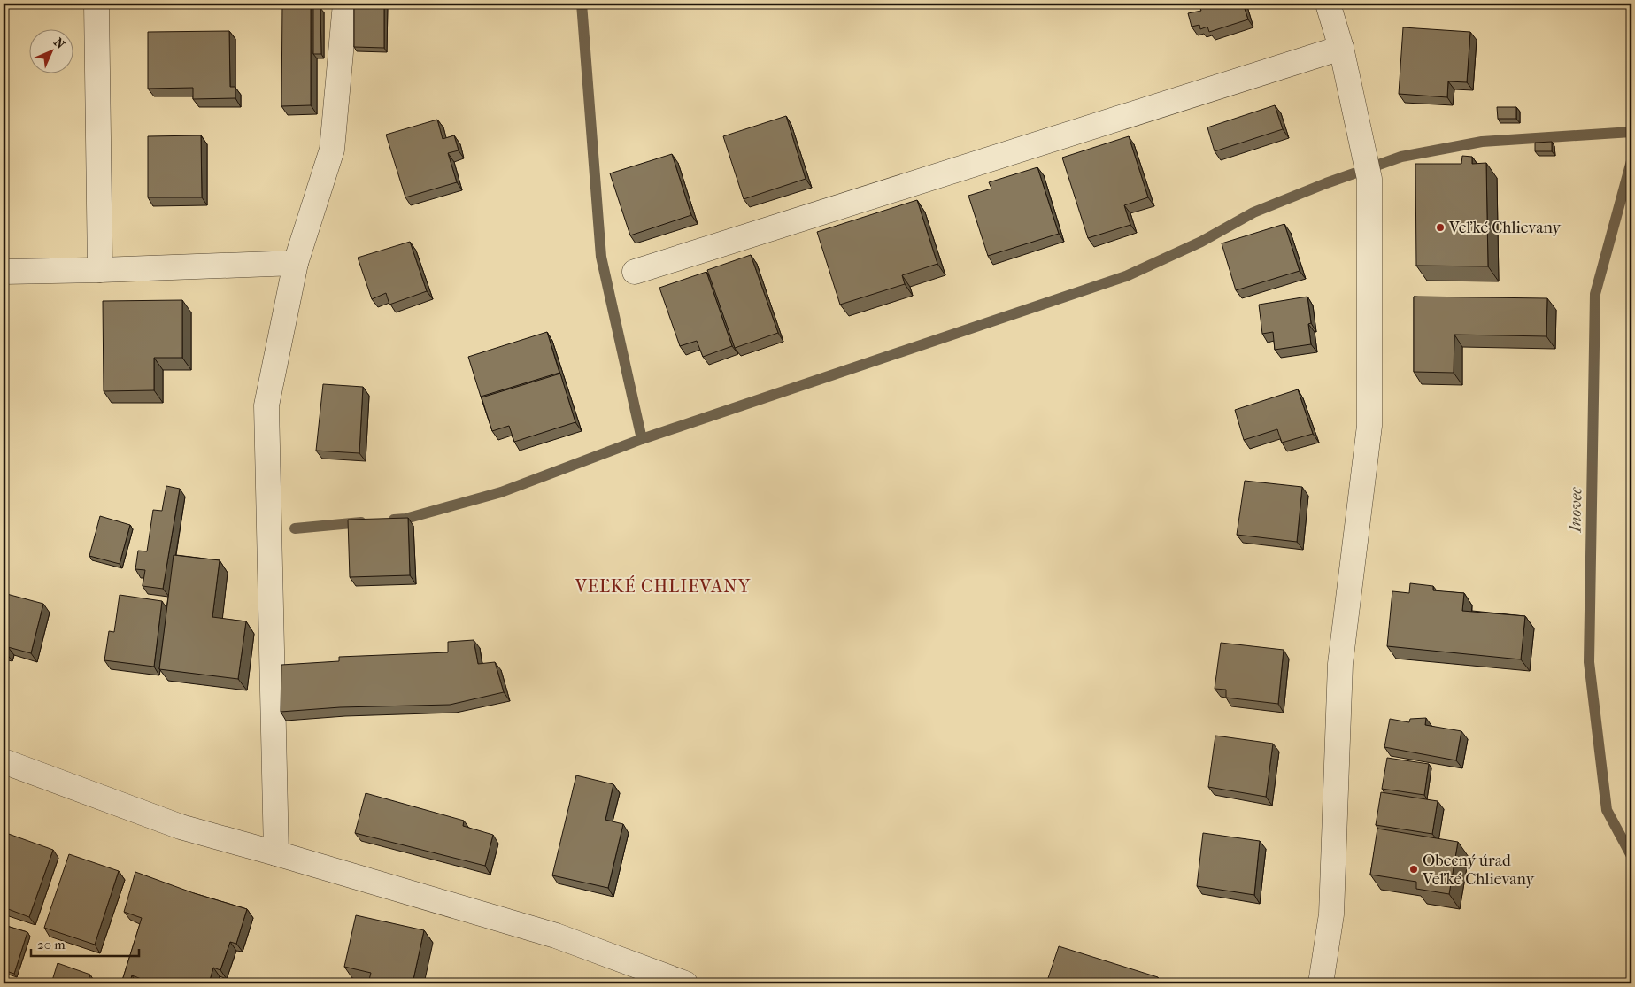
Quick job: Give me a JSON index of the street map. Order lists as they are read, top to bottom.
{
  "districts": ["VEĽKÉ CHLIEVANY"],
  "water": ["Inovec"],
  "places": ["Veľké Chlievany", "Obecný úrad Veľké Chlievany"],
  "scale_bar": "20 m",
  "north": "top right"
}
